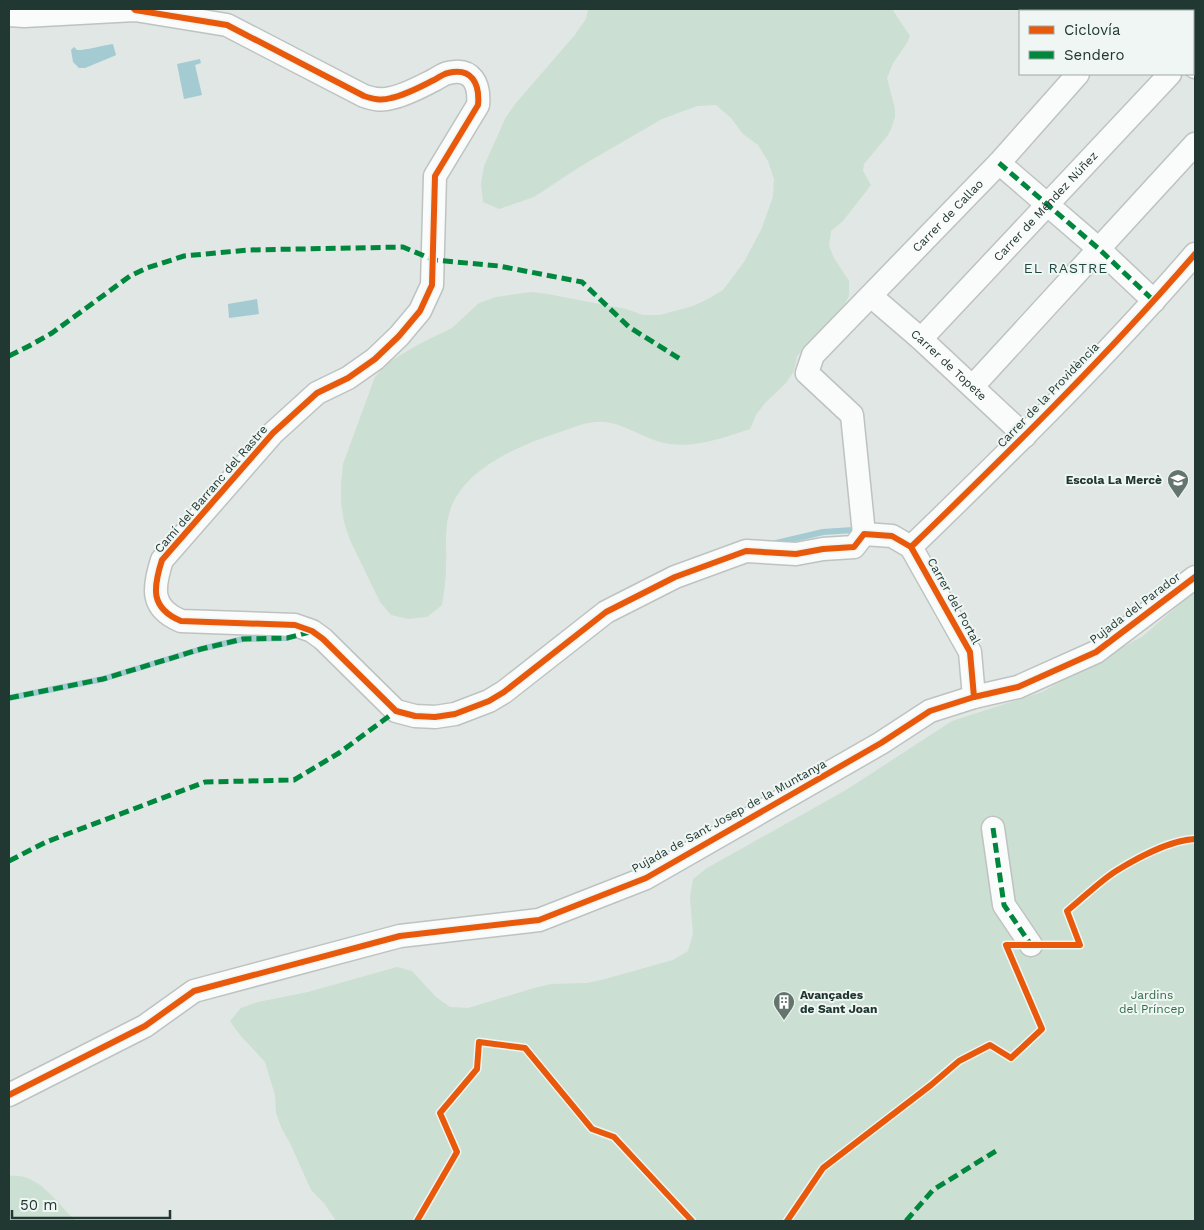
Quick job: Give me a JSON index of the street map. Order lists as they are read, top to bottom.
{
  "streets": {
    "street": [
      "Carrer de Méndez Núñez",
      "Carrer de Callao",
      "Carrer de Topete",
      "Carrer de la Providència",
      "Camí del Barranc del Rastre",
      "Carrer del Portal",
      "Pujada del Parador",
      "Pujada de Sant Josep de la Muntanya"
    ]
  },
  "crossings": [
    ["Carrer de Méndez Núñez", "Carrer de Topete"],
    ["Carrer de Callao", "Carrer de Topete"],
    ["Carrer de Callao", "Camí del Barranc del Rastre"],
    ["Carrer de Topete", "Carrer de la Providència"],
    ["Carrer de la Providència", "Carrer del Portal"],
    ["Carrer del Portal", "Pujada del Parador"],
    ["Carrer del Portal", "Pujada de Sant Josep de la Muntanya"],
    ["Pujada del Parador", "Pujada de Sant Josep de la Muntanya"]
  ],
  "districts": ["EL RASTRE"],
  "parks": ["Jardins del Príncep"],
  "places": {
    "school or university": ["Escola La Mercè"],
    "building": ["Avançades de Sant Joan"]
  },
  "legend": ["Ciclovía", "Sendero"],
  "scale_bar": "50 m"
}
